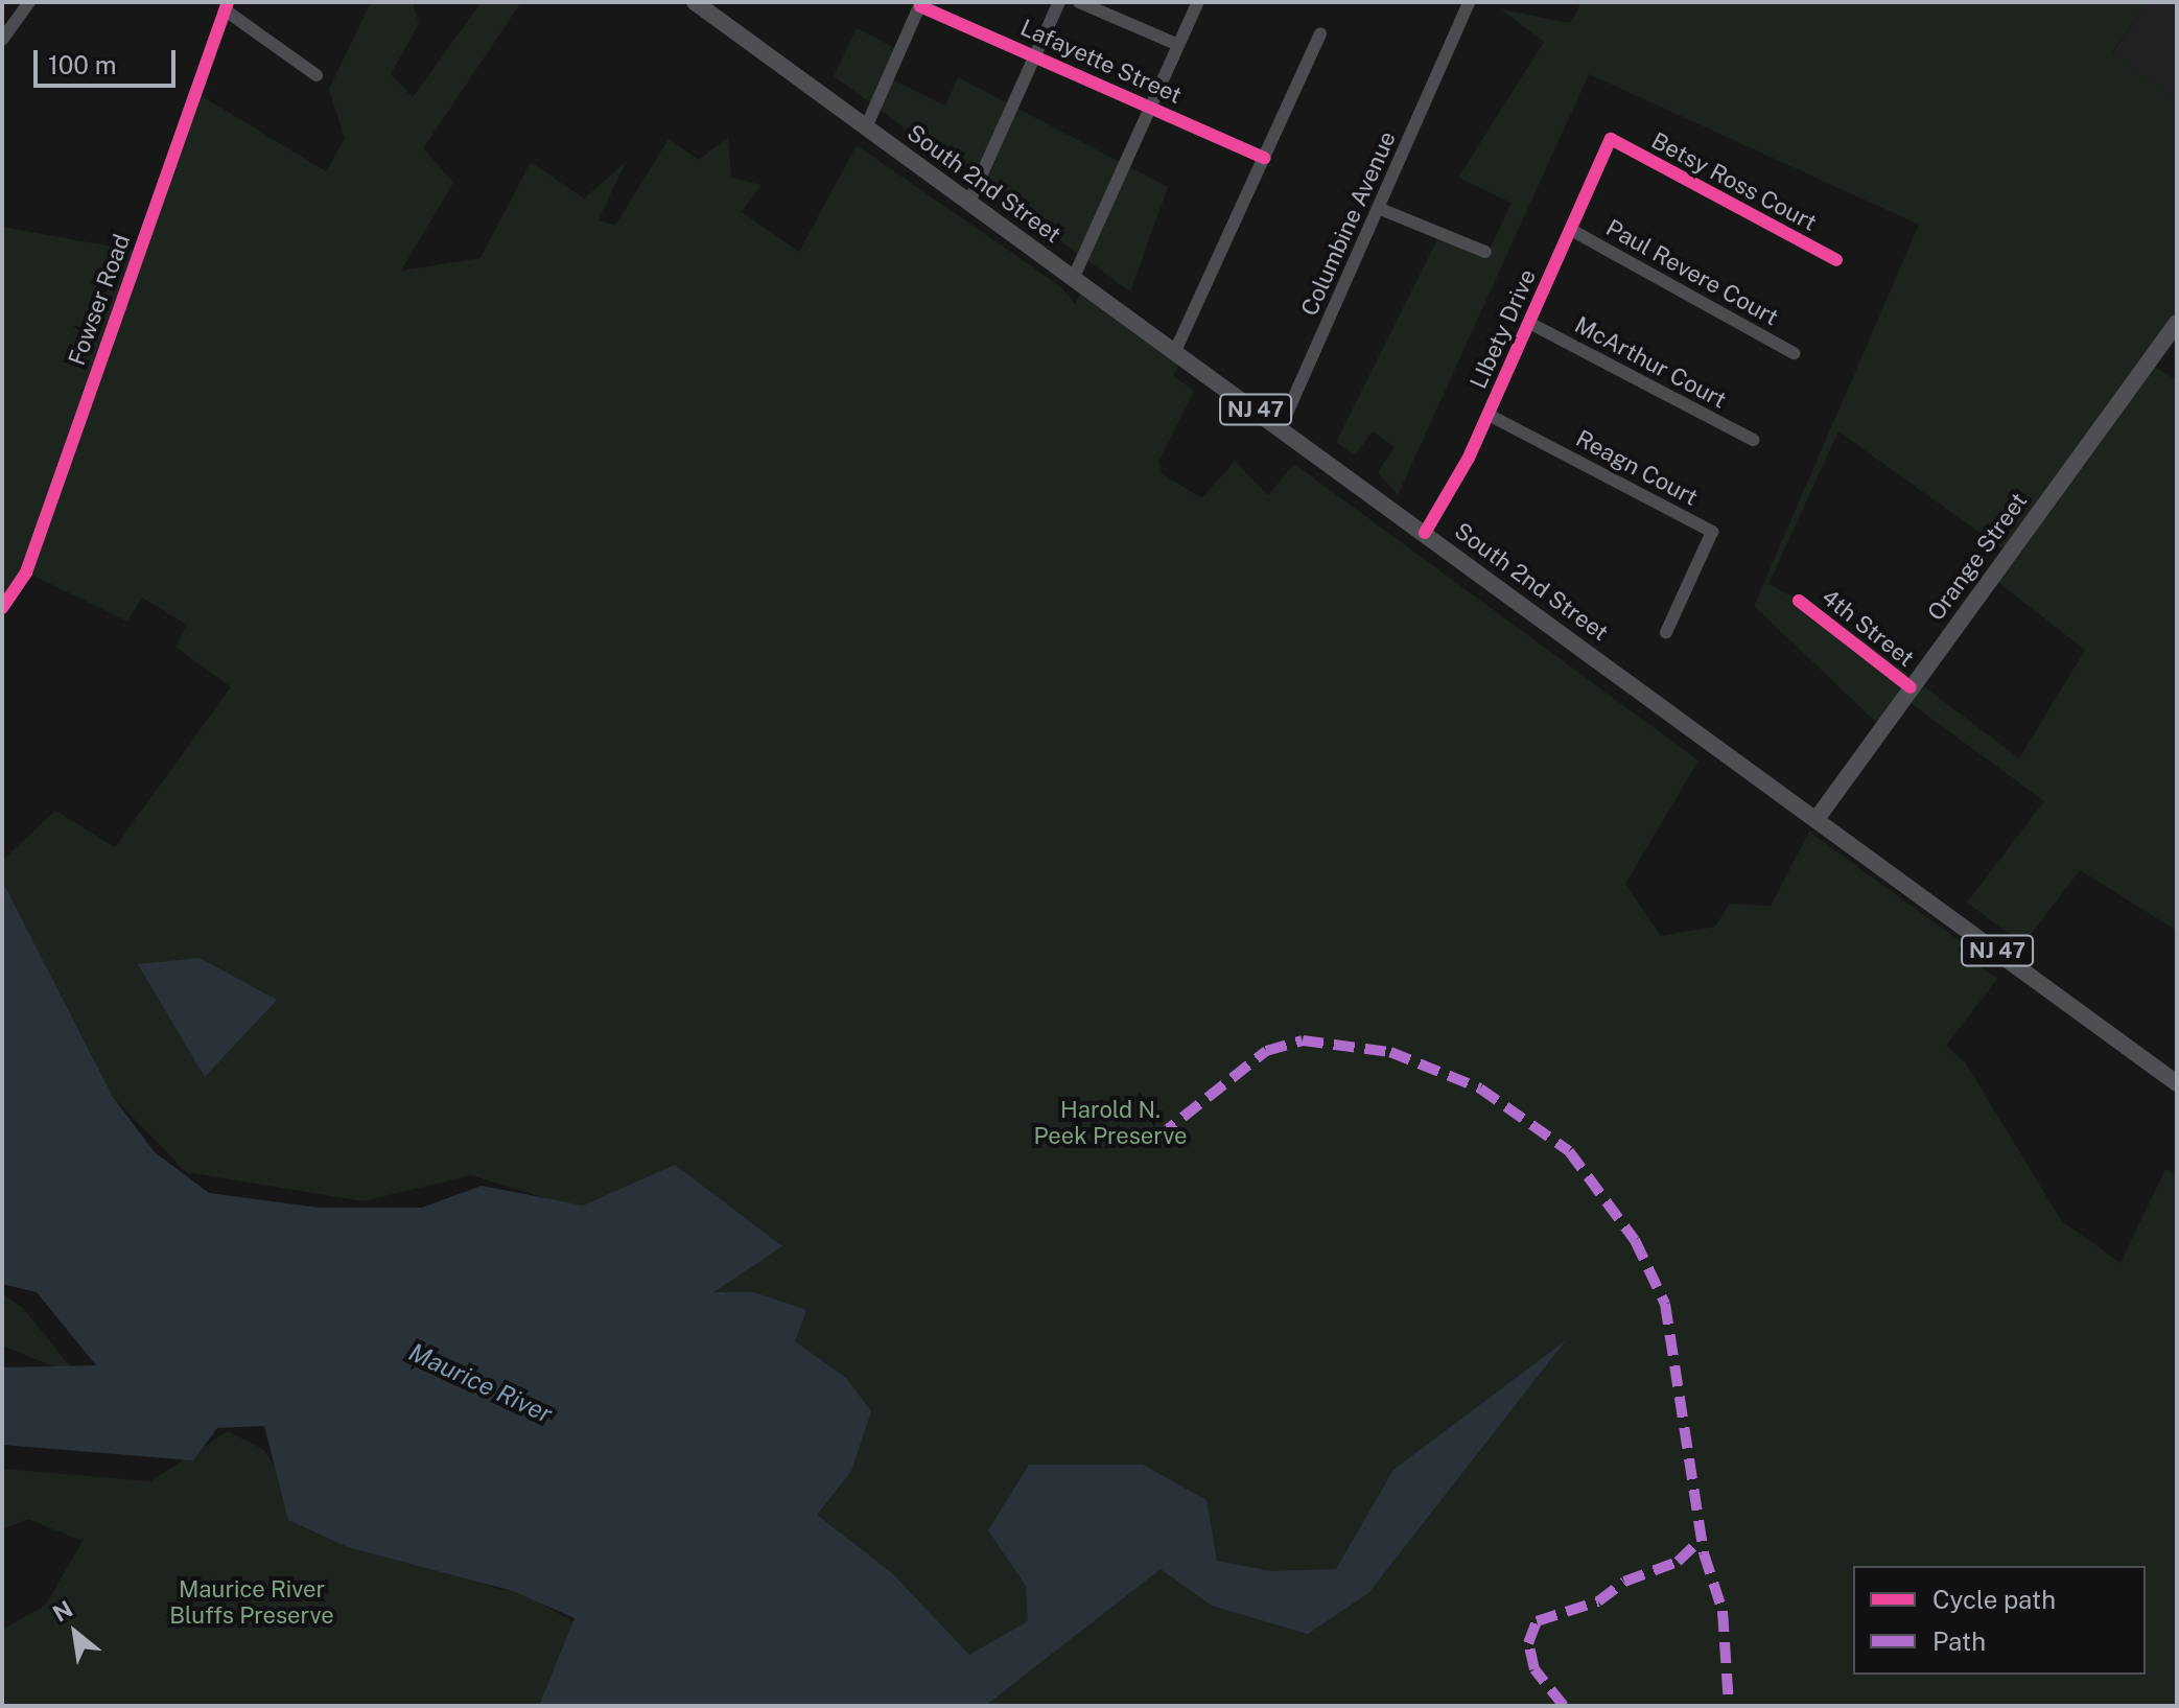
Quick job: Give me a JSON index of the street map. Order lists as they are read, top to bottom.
{
  "streets": {
    "main road": ["South 2nd Street", "NJ 47", "Orange Street"],
    "street": [
      "Lafayette Street",
      "Betsy Ross Court",
      "Columbine Avenue",
      "Paul Revere Court",
      "Fowser Road",
      "LIbety Drive",
      "McArthur Court",
      "Reagn Court",
      "4th Street"
    ]
  },
  "crossings": [
    ["Betsy Ross Court", "LIbety Drive"],
    ["South 2nd Street", "Columbine Avenue"],
    ["South 2nd Street", "LIbety Drive"],
    ["South 2nd Street", "Orange Street"],
    ["Paul Revere Court", "LIbety Drive"],
    ["LIbety Drive", "McArthur Court"],
    ["LIbety Drive", "Reagn Court"],
    ["Orange Street", "4th Street"]
  ],
  "water": ["Maurice River"],
  "parks": ["Harold N. Peek Preserve", "Maurice River Bluffs Preserve"],
  "legend": ["Cycle path", "Path"],
  "scale_bar": "100 m",
  "north": "top left"
}
